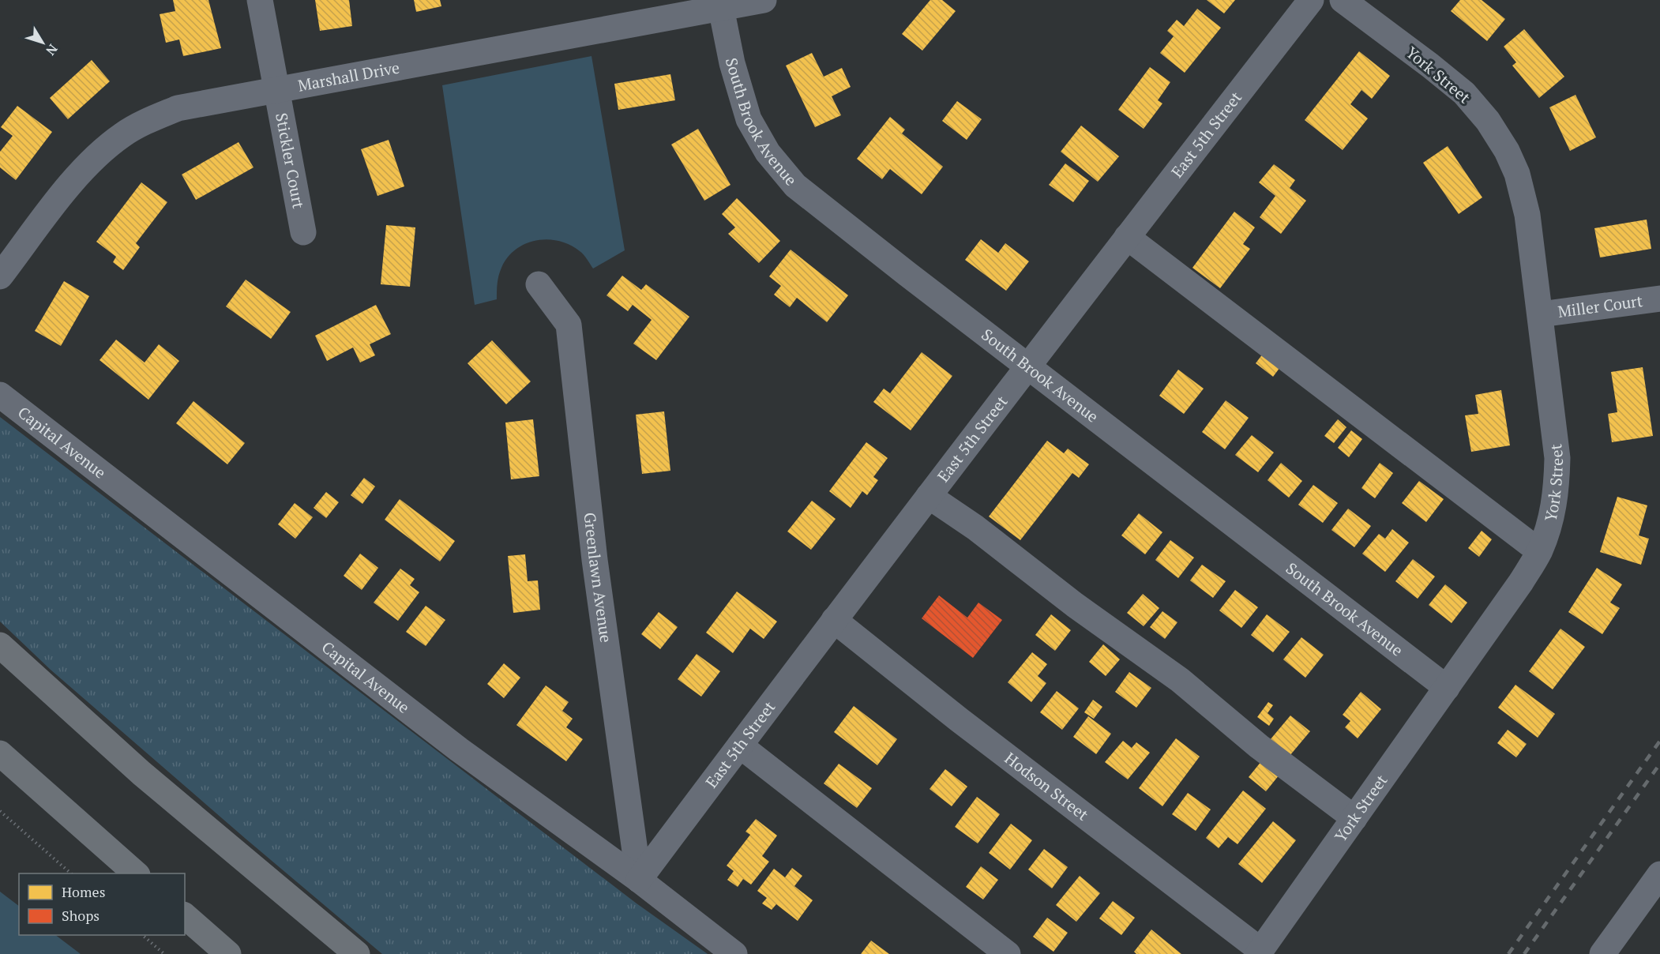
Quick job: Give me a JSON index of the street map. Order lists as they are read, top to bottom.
{
  "streets": {
    "street": [
      "York Street",
      "Marshall Drive",
      "South Brook Avenue",
      "East 5th Street",
      "Stickler Court",
      "Miller Court",
      "Capital Avenue",
      "Greenlawn Avenue",
      "Hodson Street"
    ]
  },
  "crossings": [
    ["York Street", "South Brook Avenue"],
    ["York Street", "Miller Court"],
    ["York Street", "Hodson Street"],
    ["Marshall Drive", "South Brook Avenue"],
    ["Marshall Drive", "Stickler Court"],
    ["South Brook Avenue", "East 5th Street"],
    ["East 5th Street", "Capital Avenue"],
    ["East 5th Street", "Greenlawn Avenue"],
    ["East 5th Street", "Hodson Street"],
    ["Capital Avenue", "Greenlawn Avenue"]
  ],
  "legend": ["Homes", "Shops"],
  "north": "bottom right"
}
